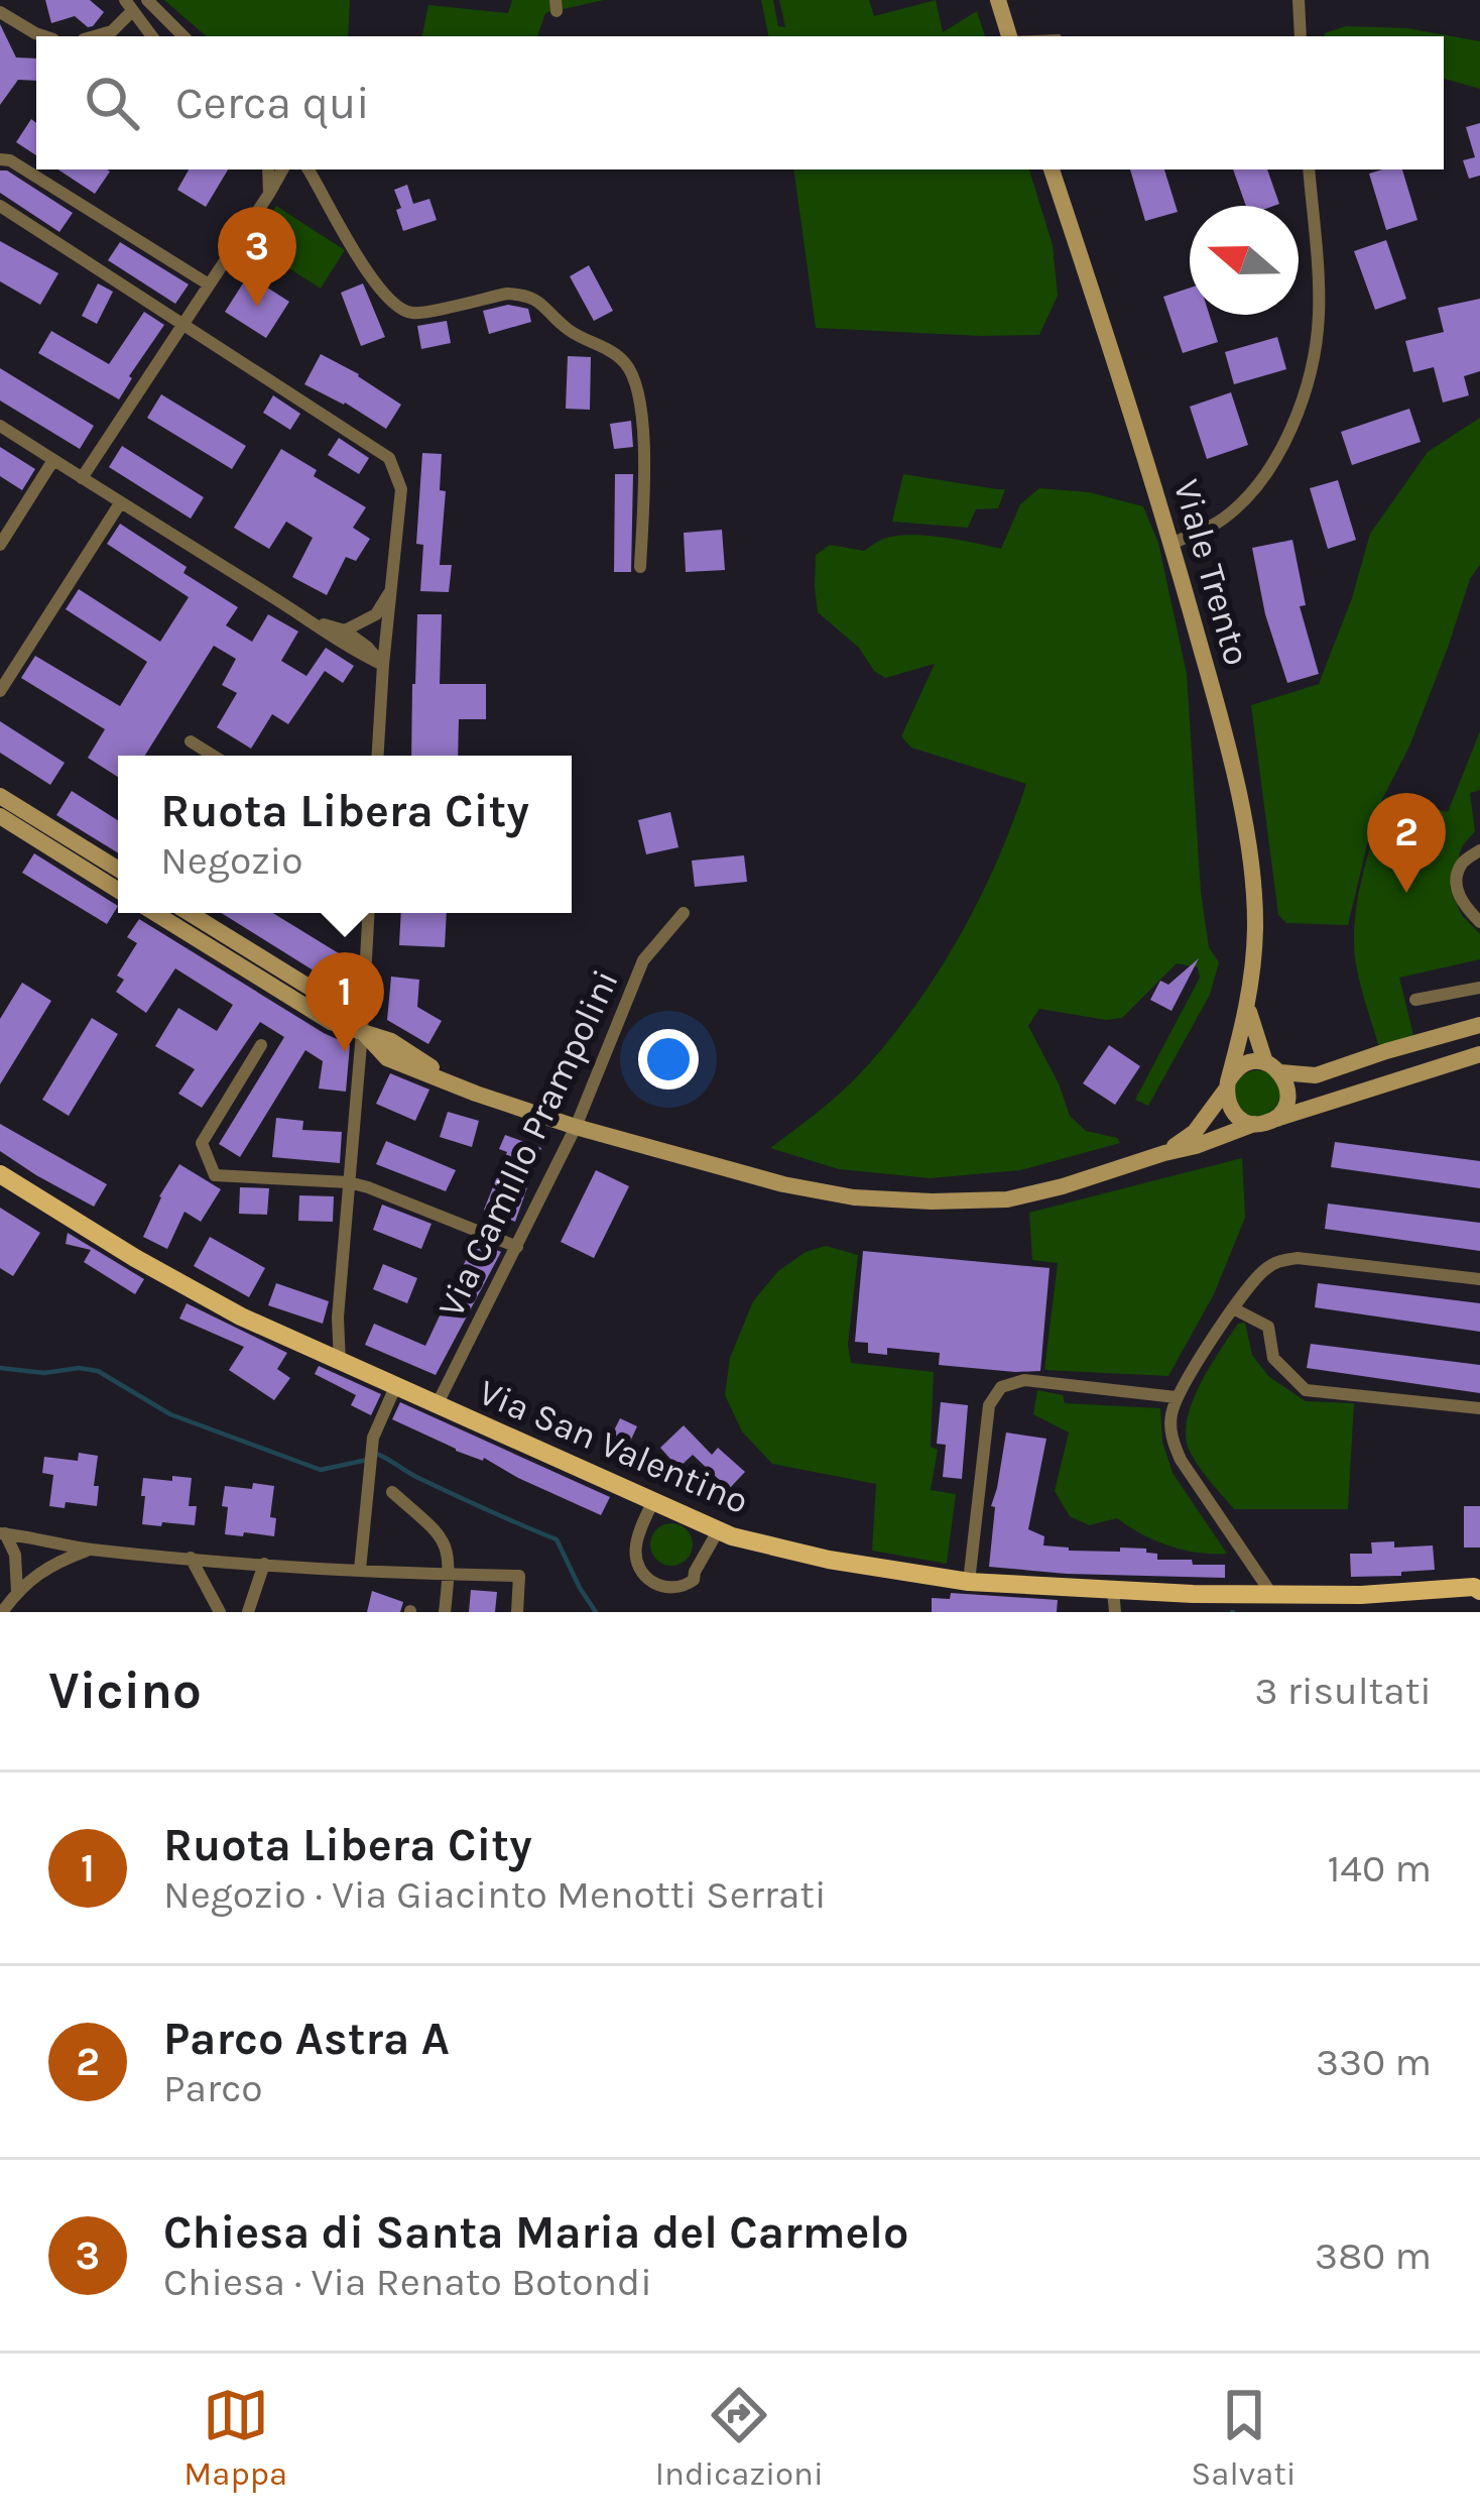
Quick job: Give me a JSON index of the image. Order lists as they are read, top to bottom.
{
  "streets": {
    "main road": ["Via San Valentino"],
    "street": ["Viale Trento", "Via Camillo Prampolini"]
  },
  "crossings": [
    ["Via Camillo Prampolini", "Via San Valentino"]
  ],
  "north": "left",
  "page": {
    "search": "Cerca qui",
    "pins": ["3", "2", "1"],
    "popup": ["Ruota Libera City", "Negozio"],
    "heading": ["Vicino", "3 risultati"],
    "list": [
      {
        "mark": "1",
        "name": "Ruota Libera City",
        "note": "Negozio · Via Giacinto Menotti Serrati",
        "value": "140 m"
      },
      {
        "mark": "2",
        "name": "Parco Astra A",
        "note": "Parco",
        "value": "330 m"
      },
      {
        "mark": "3",
        "name": "Chiesa di Santa Maria del Carmelo",
        "note": "Chiesa · Via Renato Botondi",
        "value": "380 m"
      }
    ],
    "nav": ["Mappa", "Indicazioni", "Salvati"]
  }
}
